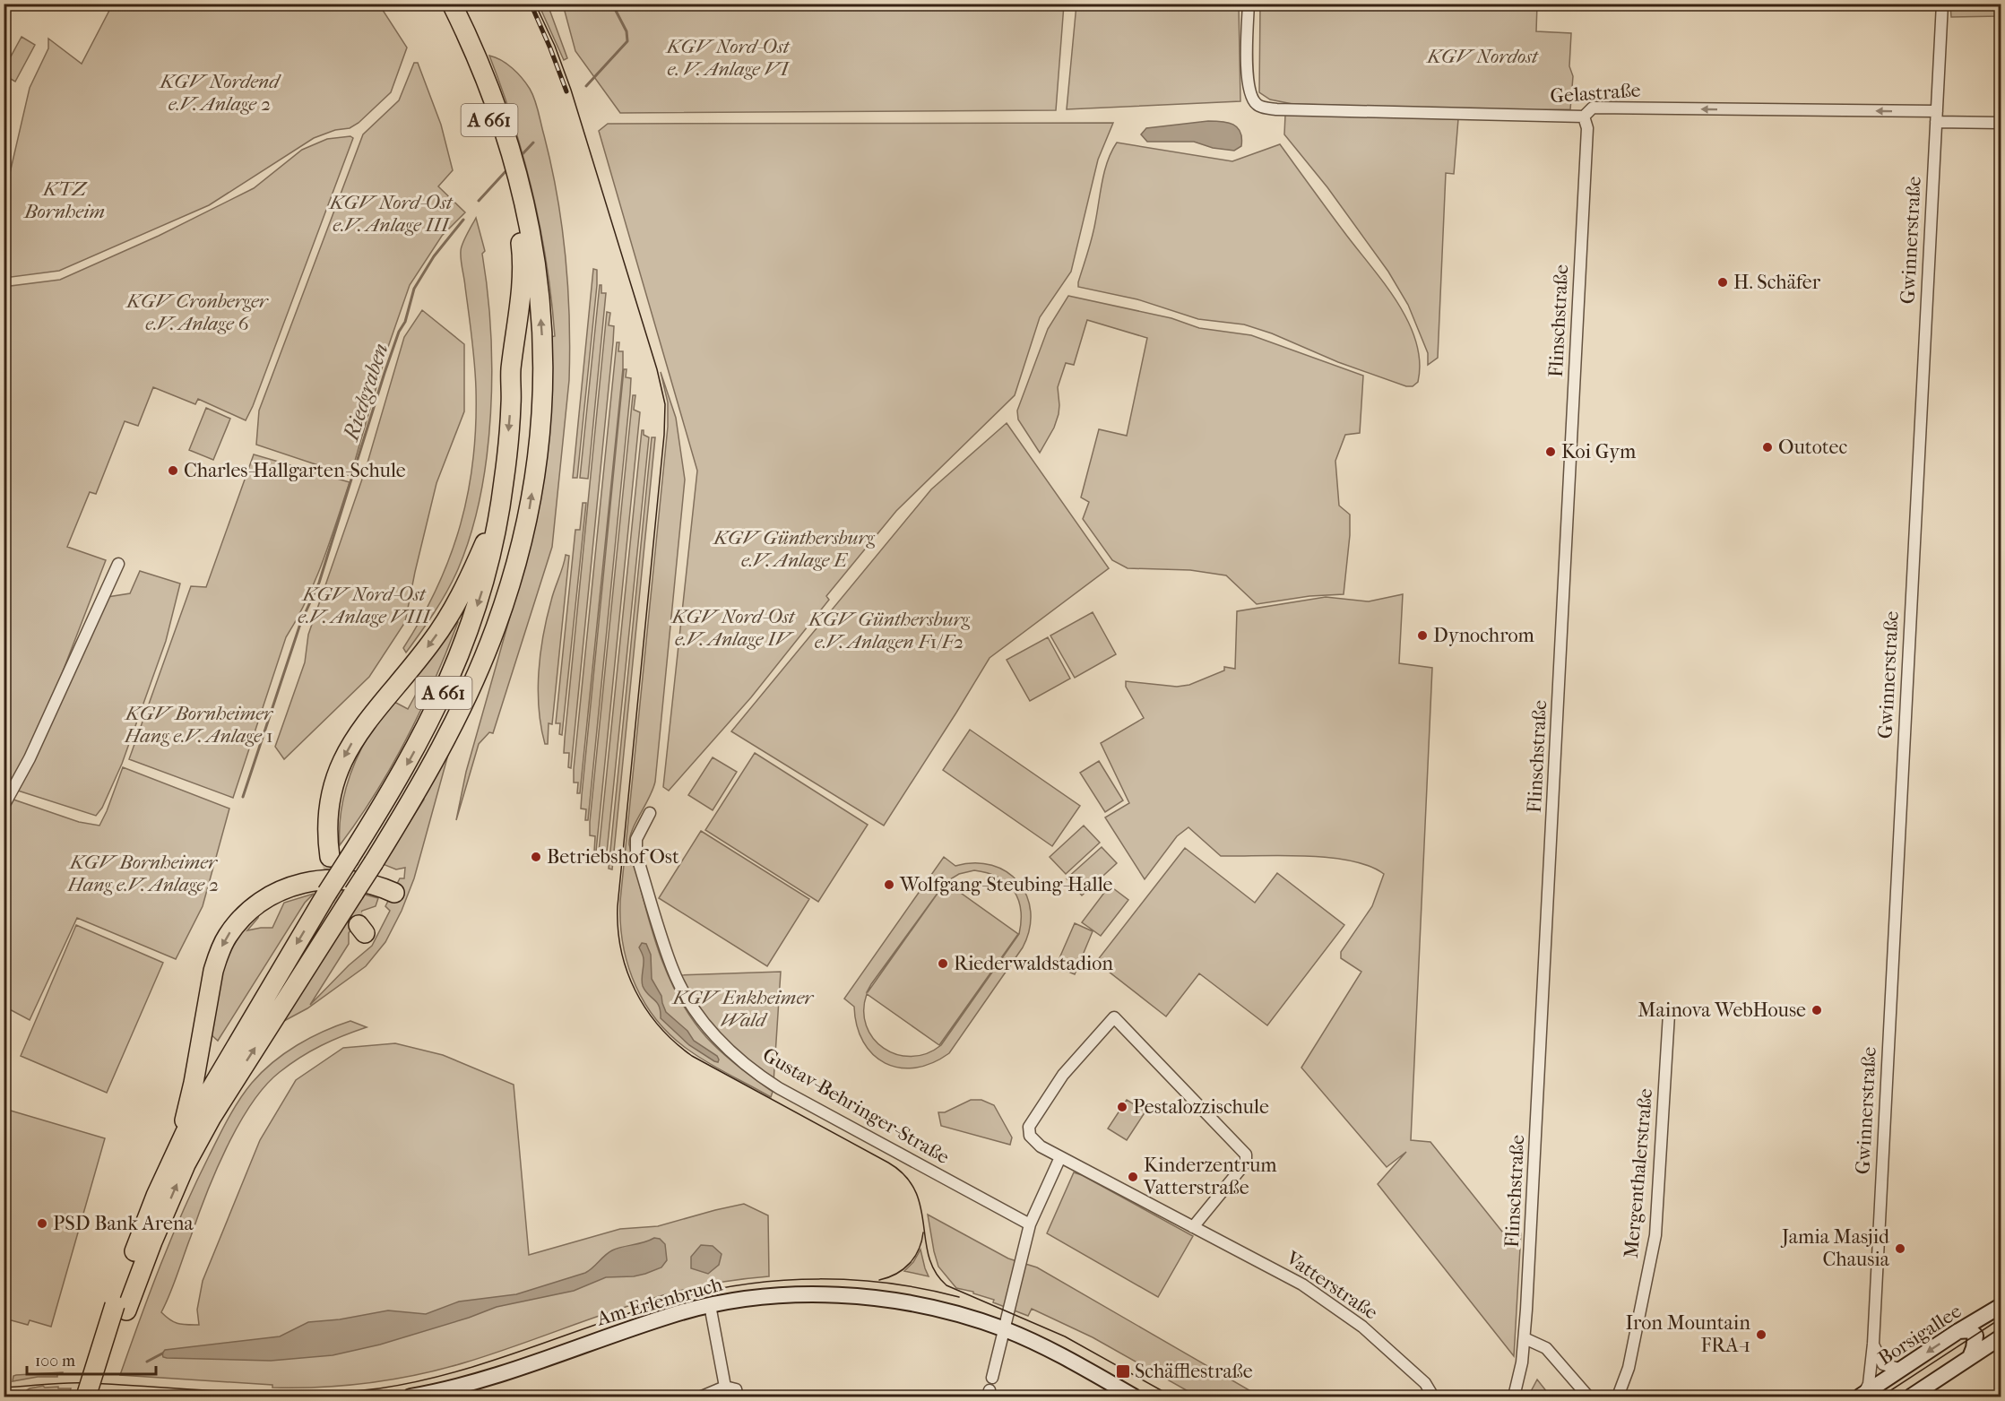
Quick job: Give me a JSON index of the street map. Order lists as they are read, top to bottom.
{
  "streets": {
    "highway": ["A 661"],
    "main road": ["Am Erlenbruch", "Borsigallee"],
    "street": [
      "Gelastraße",
      "Gwinnerstraße",
      "Flinschstraße",
      "Gustav-Behringer-Straße",
      "Mergenthalerstraße",
      "Vatterstraße"
    ]
  },
  "crossings": [
    ["Gelastraße", "Gwinnerstraße"],
    ["Gelastraße", "Flinschstraße"],
    ["Gwinnerstraße", "Borsigallee"]
  ],
  "one_way": ["Gelastraße"],
  "water": ["Riedgraben"],
  "parks": [
    "KGV Nord-Ost e. V. Anlage VI",
    "KGV Nordost",
    "KGV Nordend e.V. Anlage 2",
    "KTZ Bornheim",
    "KGV Nord-Ost e.V. Anlage III",
    "KGV Cronberger e.V. Anlage 6",
    "KGV Günthersburg e.V. Anlage E",
    "KGV Nord-Ost e.V. Anlage VIII",
    "KGV Nord-Ost e.V. Anlage IV",
    "KGV Günthersburg e.V. Anlagen F1/F2",
    "KGV Bornheimer Hang e.V. Anlage 1",
    "KGV Bornheimer Hang e.V. Anlage 2",
    "KGV Enkheimer Wald"
  ],
  "places": {
    "other": [
      "H. Schäfer",
      "Outotec",
      "Koi Gym",
      "Charles-Hallgarten-Schule",
      "Dynochrom",
      "Betriebshof Ost",
      "Wolfgang-Steubing-Halle",
      "Riederwaldstadion",
      "Mainova WebHouse",
      "Pestalozzischule",
      "Kinderzentrum Vatterstraße",
      "PSD Bank Arena",
      "Jamia Masjid Chausia",
      "Iron Mountain FRA-1"
    ],
    "transit": ["Schäfflestraße"]
  },
  "scale_bar": "100 m"
}
